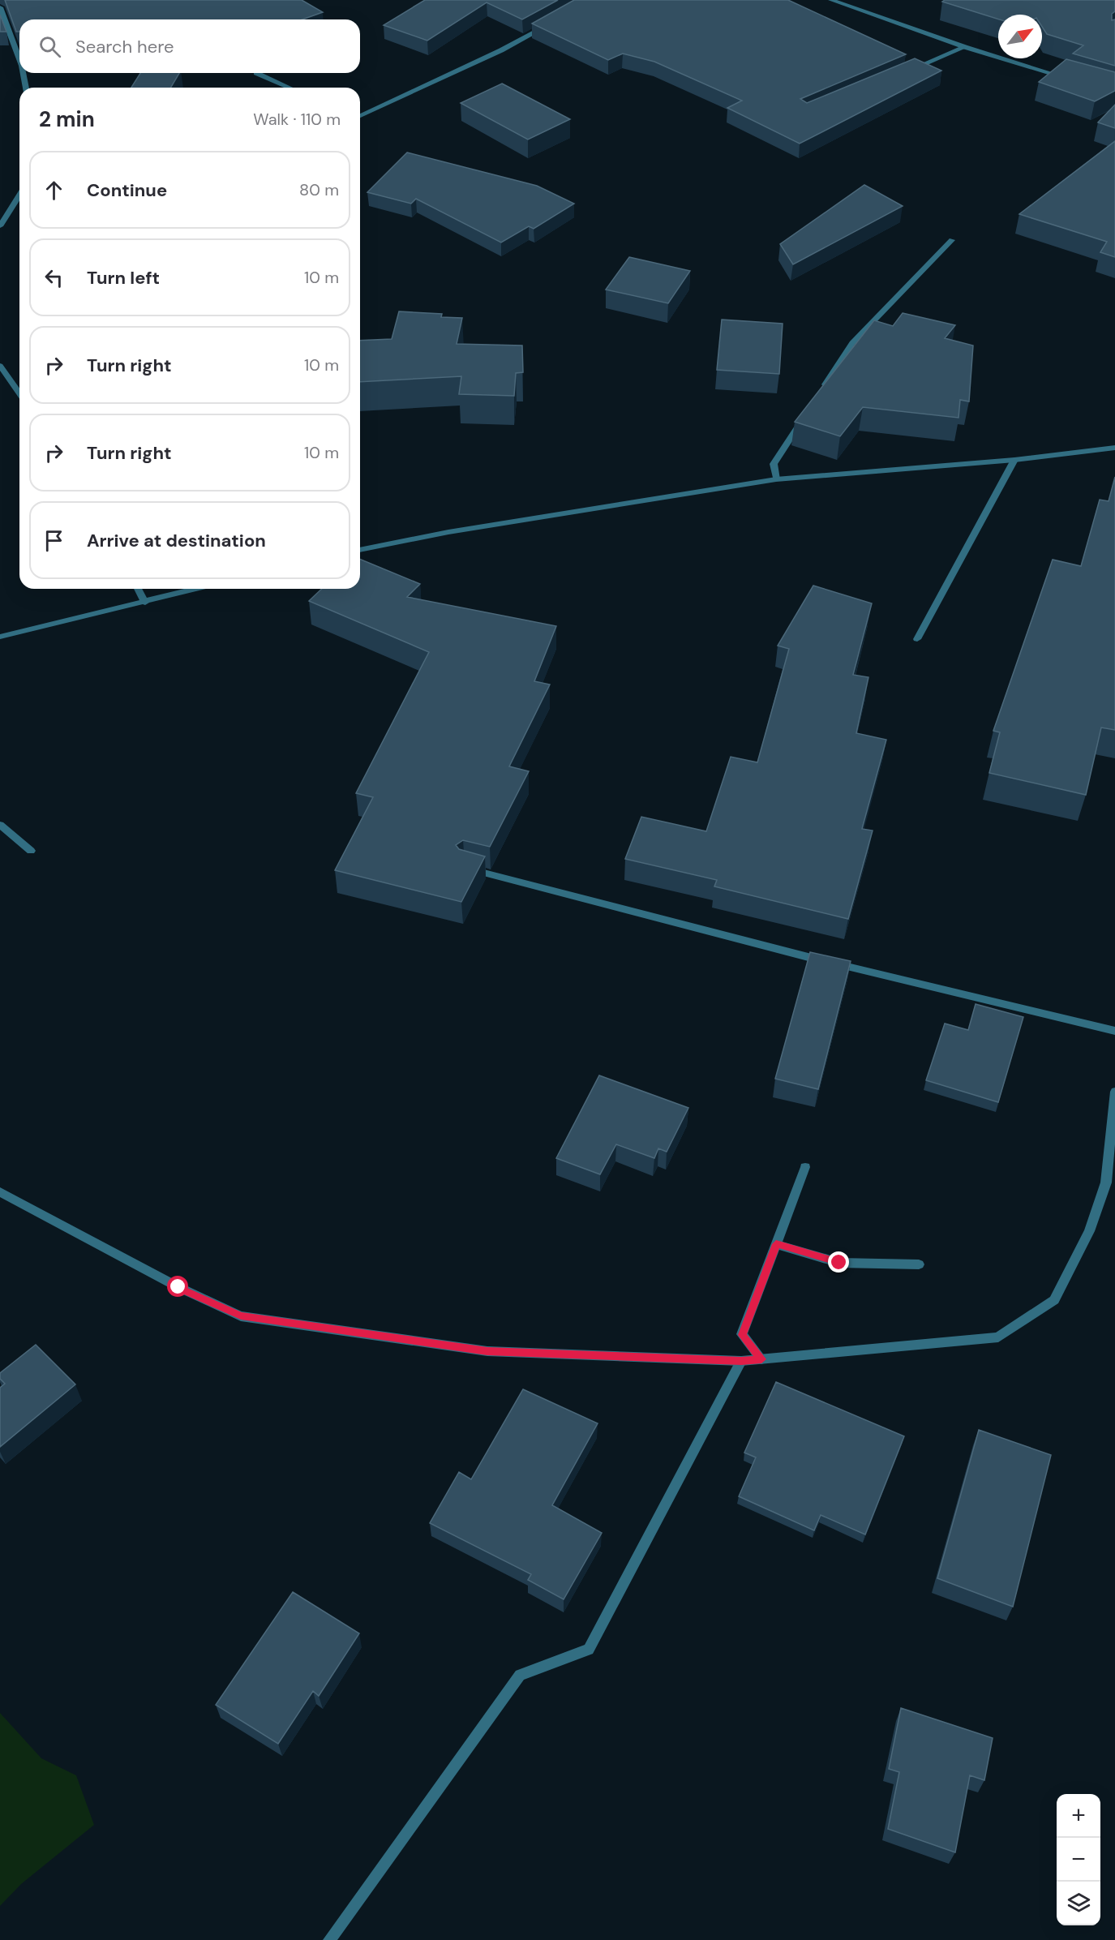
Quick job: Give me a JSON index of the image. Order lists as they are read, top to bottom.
{
  "north": "top right",
  "page": {
    "search": "Search here",
    "heading": ["2 min", "Walk · 110 m"],
    "list": [
      ["Continue", "80 m"],
      ["Turn left", "10 m"],
      ["Turn right", "10 m"],
      ["Turn right", "10 m"],
      "Arrive at destination"
    ],
    "map_buttons": ["+", "−"]
  }
}
